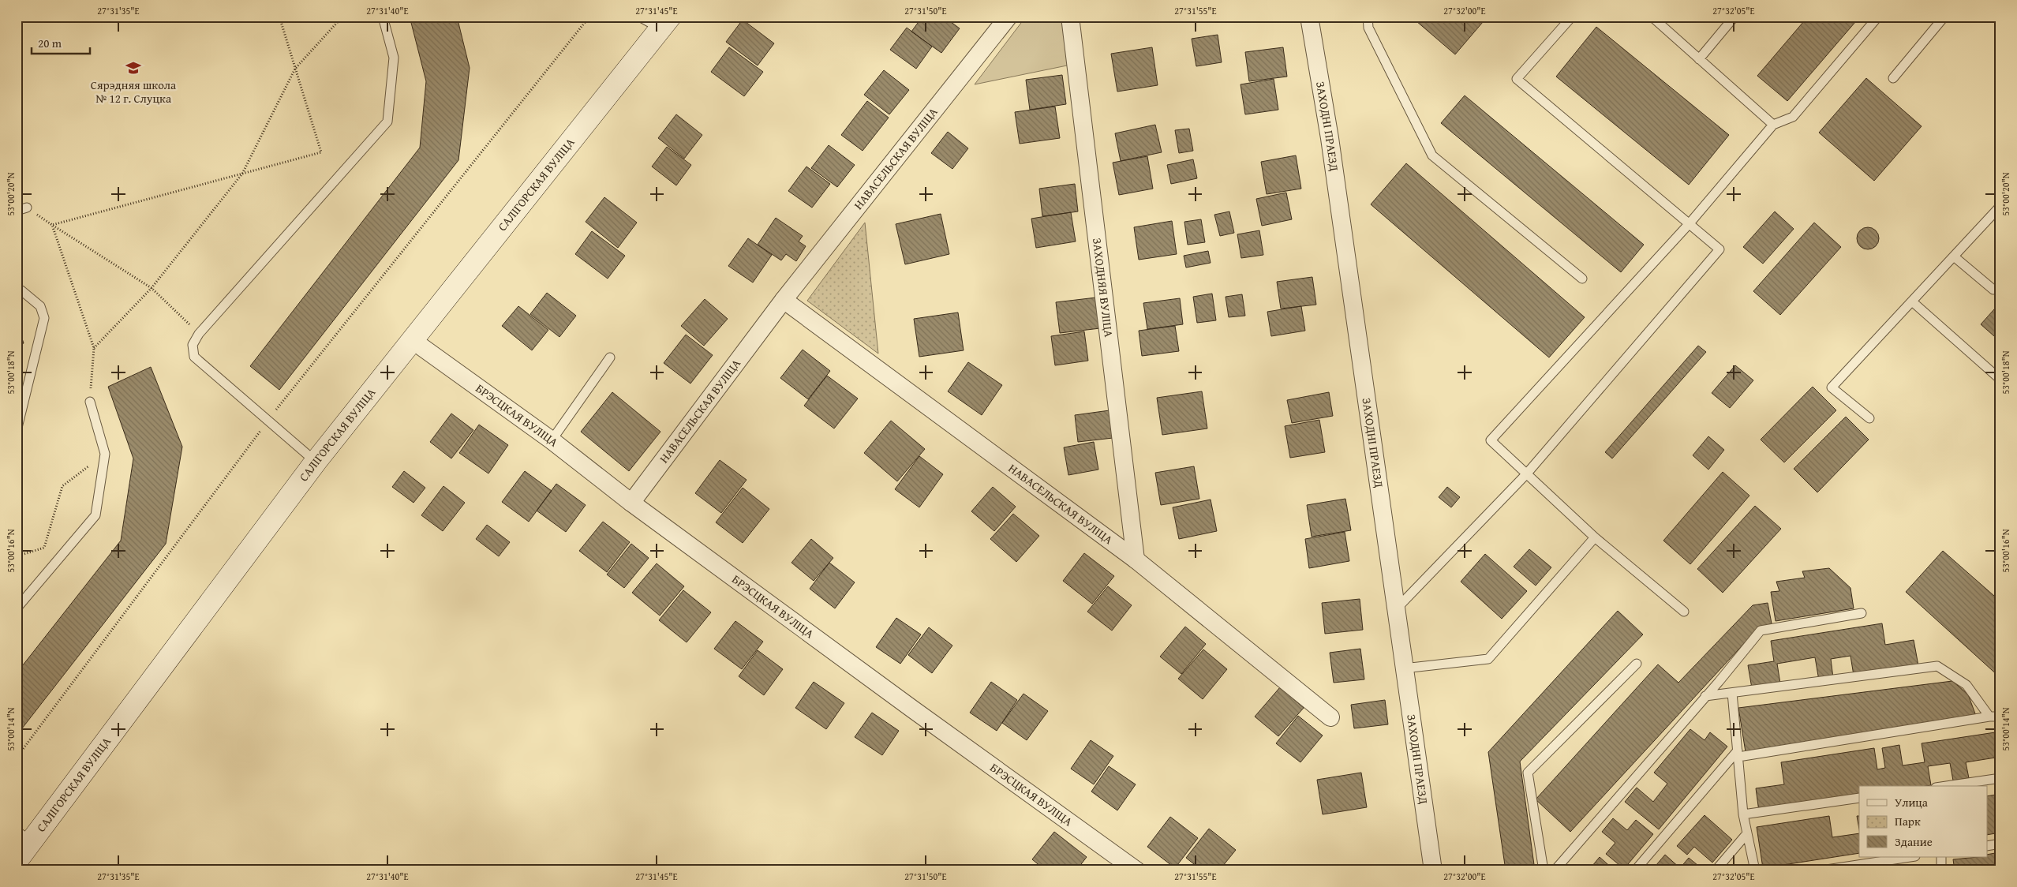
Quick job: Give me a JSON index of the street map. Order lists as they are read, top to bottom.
{
  "streets": {
    "main road": ["САЛІГОРСКАЯ ВУЛІЦА"],
    "street": [
      "ЗАХОДНІ ПРАЕЗД",
      "НАВАСЕЛЬСКАЯ ВУЛІЦА",
      "ЗАХОДНЯЯ ВУЛІЦА",
      "БРЭСЦКАЯ ВУЛІЦА"
    ]
  },
  "crossings": [
    ["НАВАСЕЛЬСКАЯ ВУЛІЦА", "ЗАХОДНЯЯ ВУЛІЦА"],
    ["НАВАСЕЛЬСКАЯ ВУЛІЦА", "БРЭСЦКАЯ ВУЛІЦА"],
    ["САЛІГОРСКАЯ ВУЛІЦА", "БРЭСЦКАЯ ВУЛІЦА"]
  ],
  "places": {
    "school or university": ["Сярэдняя школа № 12 г. Слуцка"]
  },
  "legend": ["Улица", "Парк", "Здание"],
  "scale_bar": "20 m",
  "coordinates": [
    "27°31'35\"E",
    "27°31'40\"E",
    "27°31'45\"E",
    "27°31'50\"E",
    "27°31'55\"E",
    "27°32'00\"E",
    "27°32'05\"E",
    "53°00'20\"N",
    "53°00'18\"N",
    "53°00'16\"N",
    "53°00'14\"N"
  ]
}
